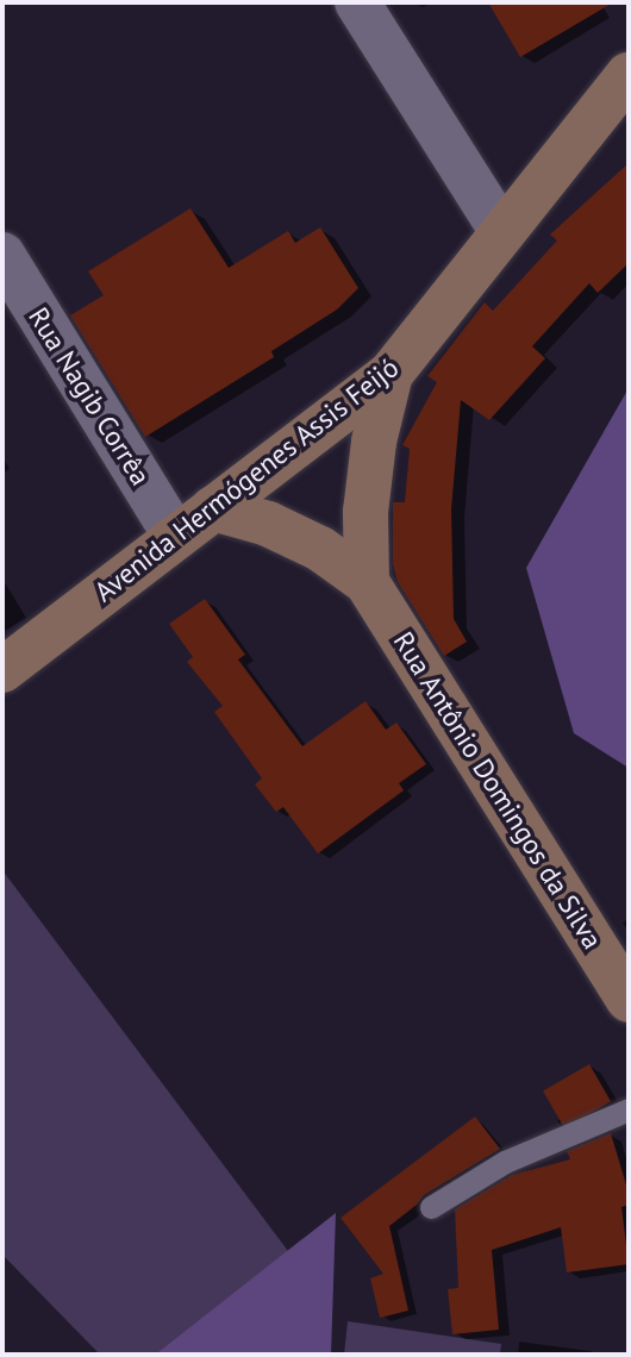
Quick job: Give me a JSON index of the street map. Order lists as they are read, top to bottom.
{
  "streets": {
    "main road": ["Avenida Hermógenes Assis Feijó", "Rua Antônio Domingos da Silva"],
    "street": ["Rua Nagib Corrêa"]
  },
  "crossings": [
    ["Rua Nagib Corrêa", "Avenida Hermógenes Assis Feijó"],
    ["Avenida Hermógenes Assis Feijó", "Rua Antônio Domingos da Silva"]
  ]
}
